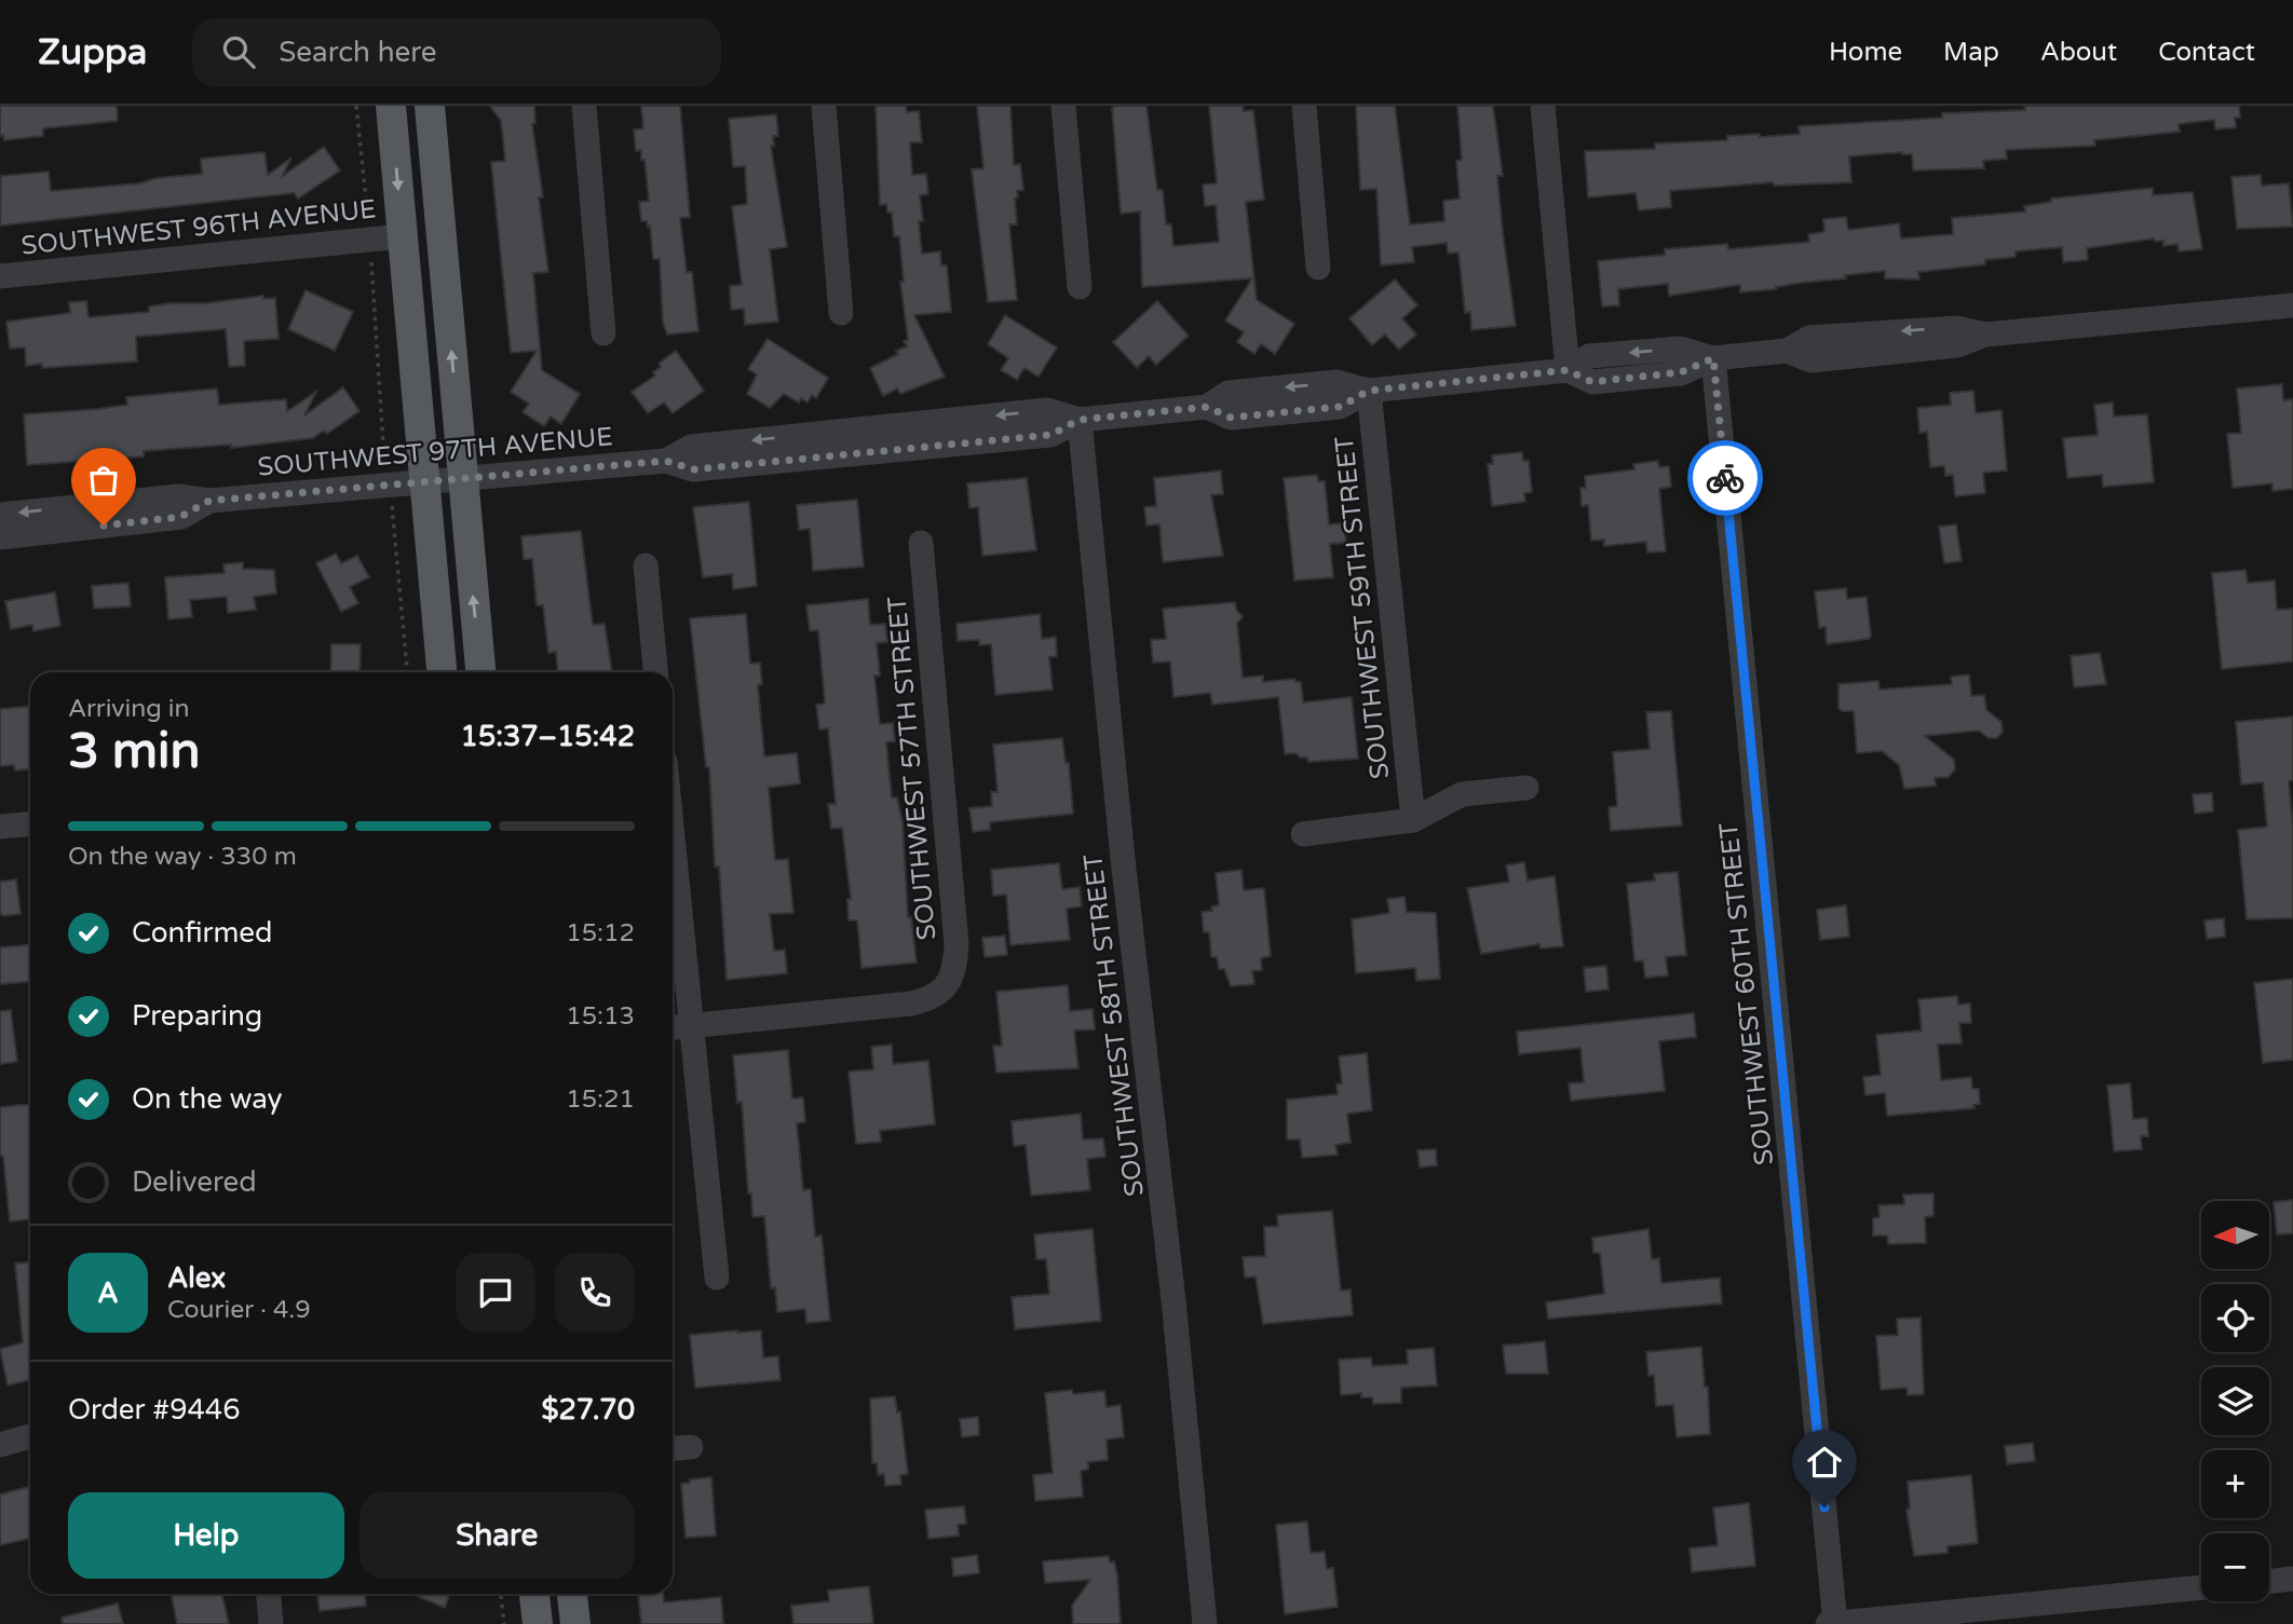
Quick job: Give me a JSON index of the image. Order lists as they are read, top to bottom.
{
  "streets": {
    "street": [
      "SOUTHWEST 96TH AVENUE",
      "SOUTHWEST 97TH AVENUE",
      "SOUTHWEST 59TH STREET",
      "SOUTHWEST 57TH STREET",
      "SOUTHWEST 60TH STREET",
      "SOUTHWEST 58TH STREET"
    ]
  },
  "crossings": [
    ["SOUTHWEST 97TH AVENUE", "SOUTHWEST 59TH STREET"],
    ["SOUTHWEST 97TH AVENUE", "SOUTHWEST 60TH STREET"],
    ["SOUTHWEST 97TH AVENUE", "SOUTHWEST 58TH STREET"]
  ],
  "north": "left",
  "page": {
    "header": "Zuppa",
    "search": "Search here",
    "nav": [
      "Home",
      "Map",
      "About",
      "Contact"
    ],
    "heading": ["3 min", "Arriving in", "15:37–15:42"],
    "panel": [
      "Alex",
      "Courier · 4.9",
      "Order #9446",
      "$27.70"
    ],
    "bar": "On the way · 330 m",
    "list": [
      ["Confirmed", "15:12"],
      ["Preparing", "15:13"],
      ["On the way", "15:21"],
      "Delivered"
    ],
    "map_buttons": ["+", "−"],
    "round": "A",
    "buttons": ["Help", "Share"]
  }
}
